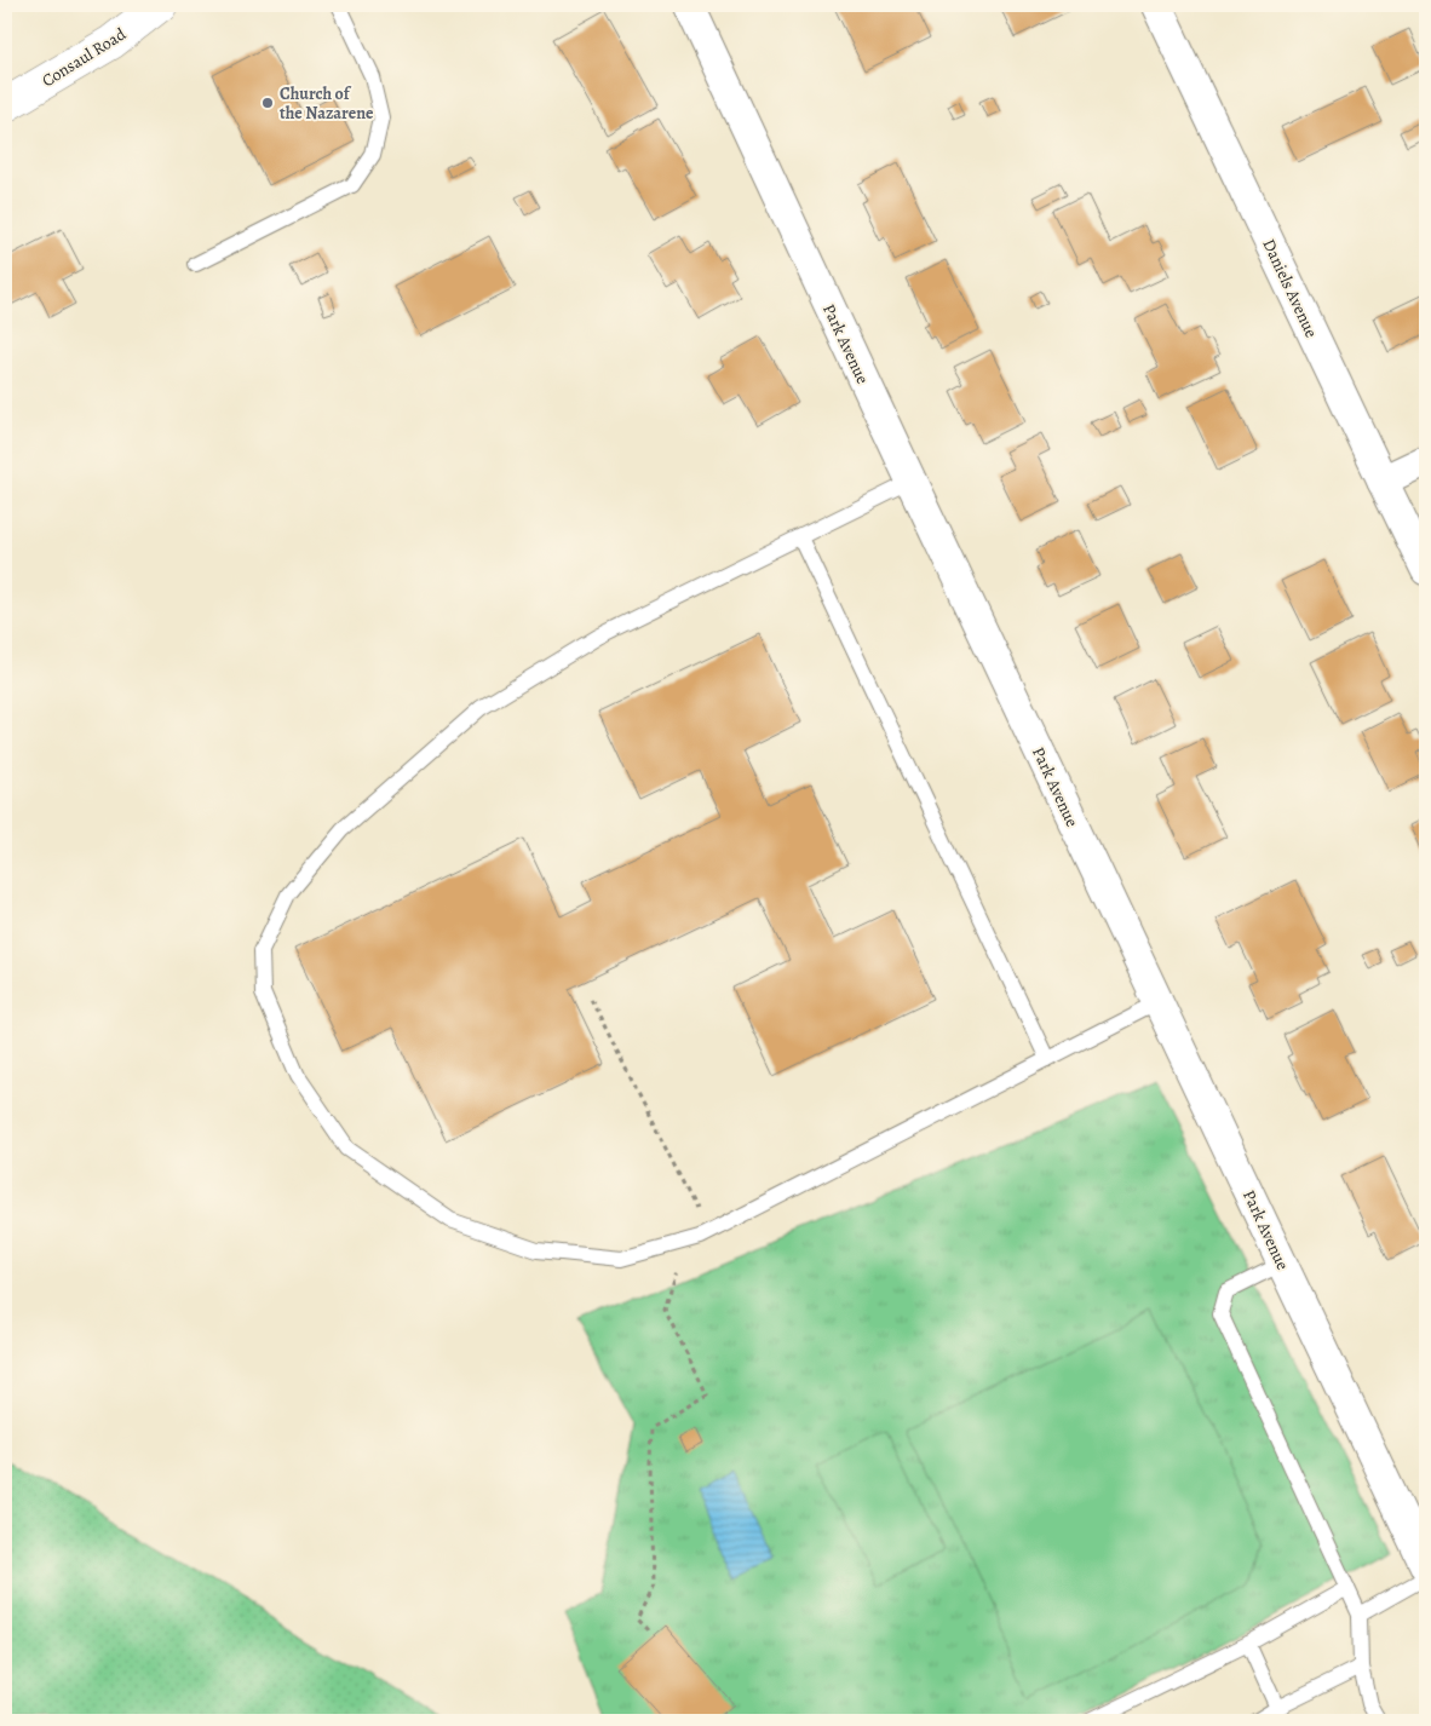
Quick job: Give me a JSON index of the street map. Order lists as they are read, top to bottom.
{
  "streets": {
    "street": ["Consaul Road", "Daniels Avenue", "Park Avenue"]
  },
  "places": ["Church of the Nazarene"]
}
